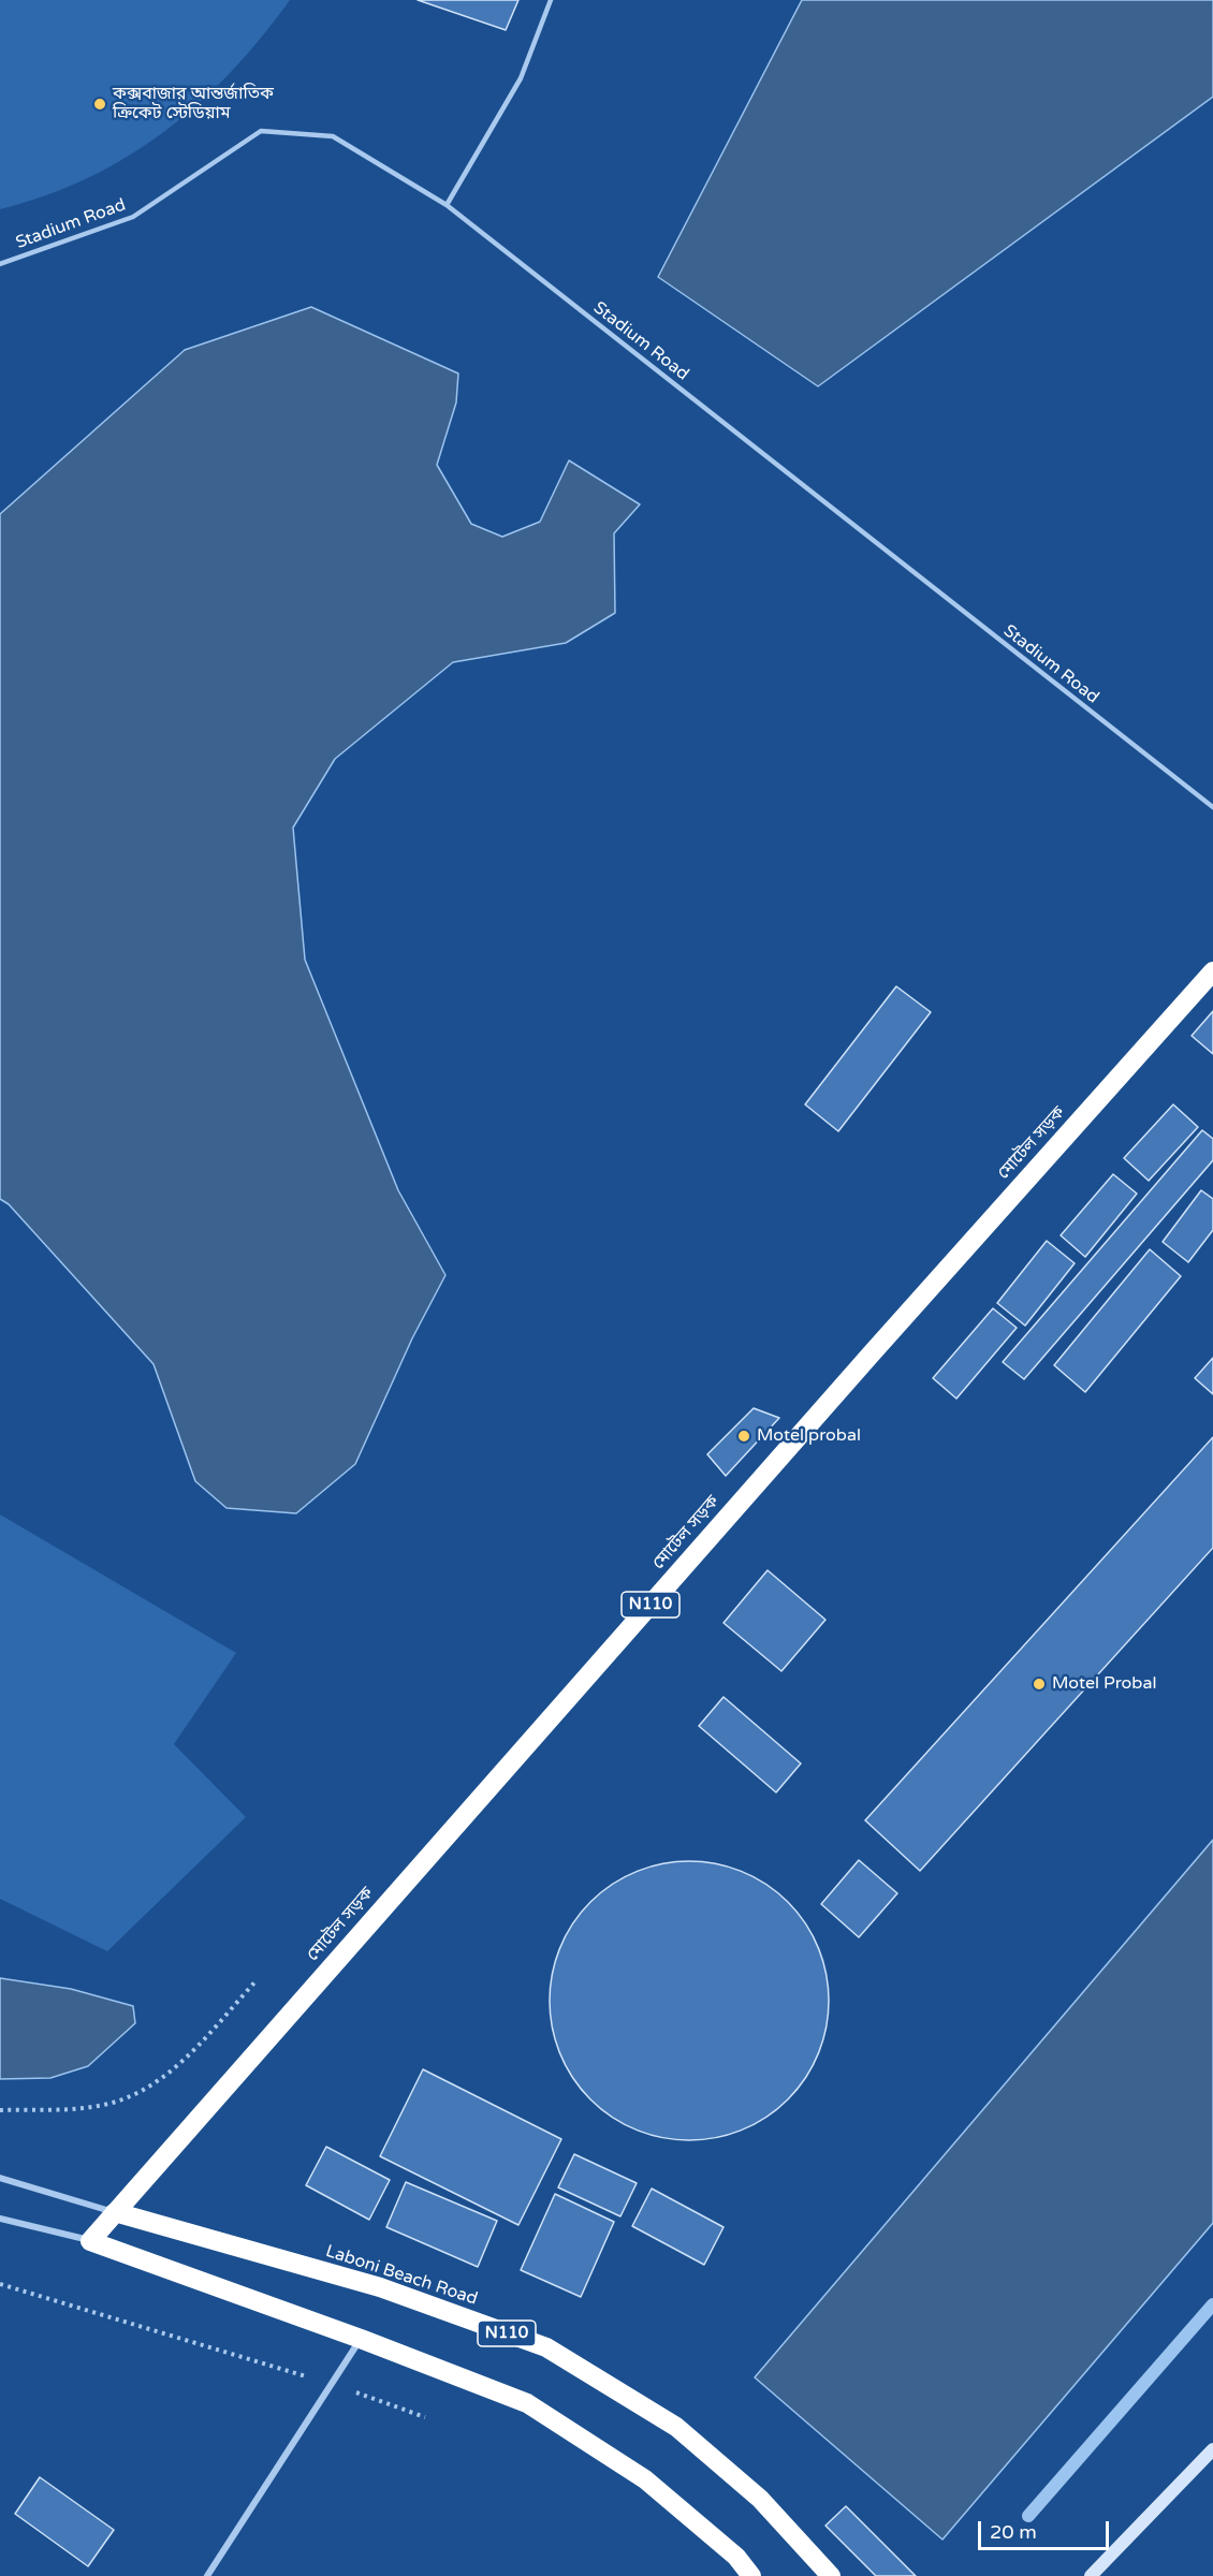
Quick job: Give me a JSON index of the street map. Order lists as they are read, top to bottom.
{
  "streets": {
    "highway": ["মোটেল সড়ক", "N110", "Laboni Beach Road"],
    "lane": ["Stadium Road"]
  },
  "crossings": [
    ["মোটেল সড়ক", "Laboni Beach Road"]
  ],
  "places": ["কক্সবাজার আন্তর্জাতিক ক্রিকেট স্টেডিয়াম", "Motel probal", "Motel Probal"],
  "scale_bar": "20 m"
}
